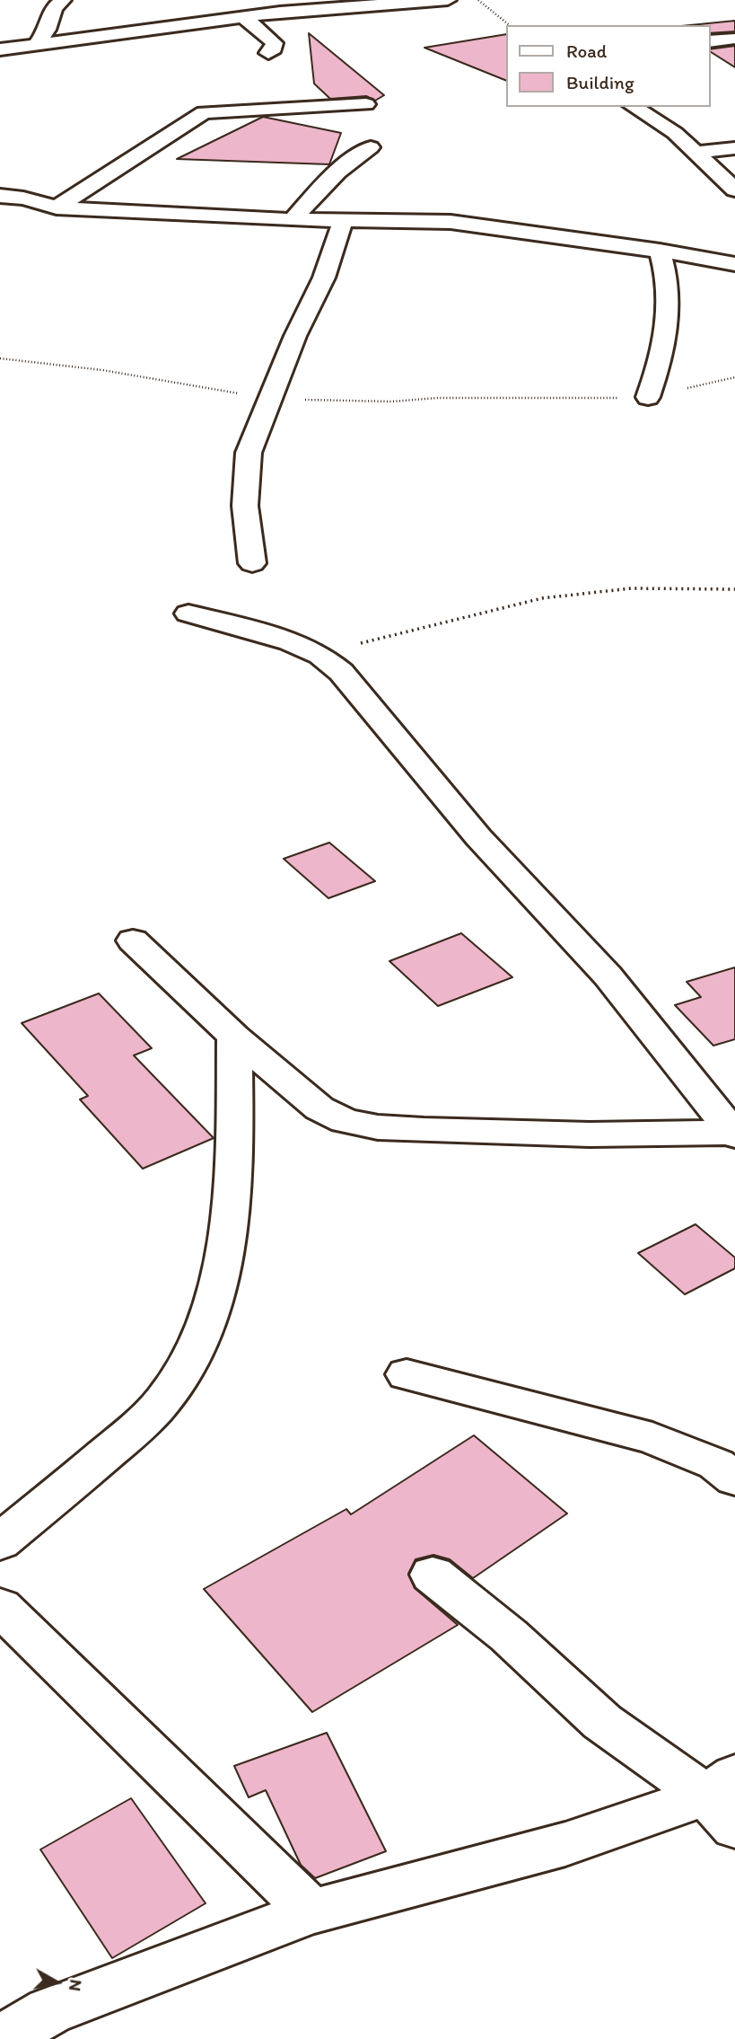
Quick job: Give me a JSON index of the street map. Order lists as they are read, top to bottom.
{
  "legend": ["Road", "Building"],
  "north": "right"
}
